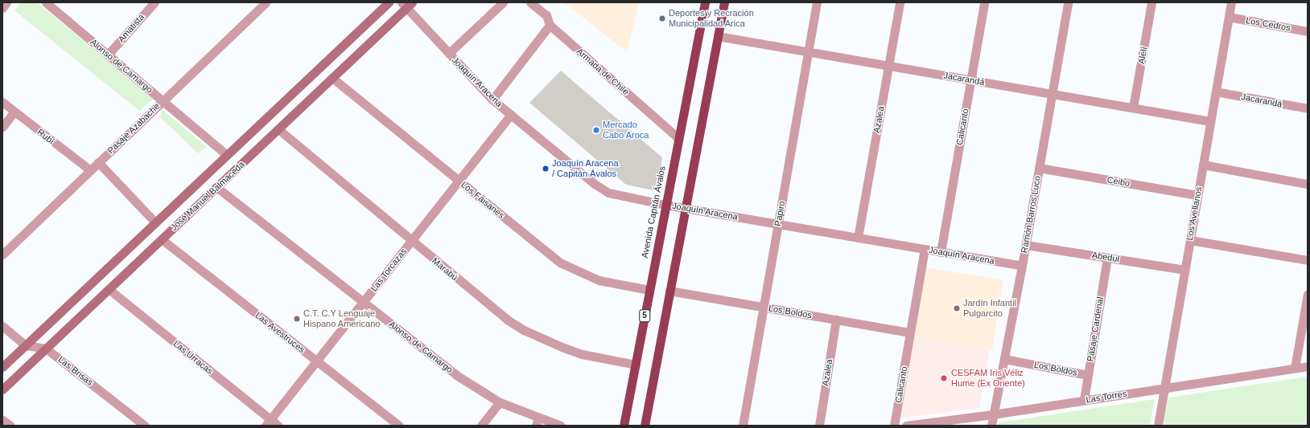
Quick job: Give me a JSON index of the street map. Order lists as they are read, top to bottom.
{
  "streets": {
    "highway": ["Avenida Capitán Ávalos", "5"],
    "main road": ["José Manuel Balmaceda"],
    "street": [
      "Los Cedros",
      "Amatista",
      "Alelí",
      "Alonso de Camargo",
      "Armada de Chile",
      "Jacarandá",
      "Joaquín Aracena",
      "Azalea",
      "Calicanto",
      "Pasaje Azabache",
      "Rubí",
      "Ceibo",
      "Los Faisanes",
      "Papiro",
      "Los Avellanos",
      "Ramón Barros Luco",
      "Abedul",
      "Marabú",
      "Las Torcazas",
      "Los Boldos",
      "Pasaje Cardenal",
      "Las Avestruces",
      "Las Urracas",
      "Las Brisas",
      "Las Torres"
    ]
  },
  "crossings": [
    ["Los Cedros", "Los Avellanos"],
    ["Amatista", "Alonso de Camargo"],
    ["Alelí", "Jacarandá"],
    ["Alonso de Camargo", "Pasaje Azabache"],
    ["Alonso de Camargo", "José Manuel Balmaceda"],
    ["Alonso de Camargo", "Las Torcazas"],
    ["Armada de Chile", "Avenida Capitán Ávalos"],
    ["Jacarandá", "Azalea"],
    ["Jacarandá", "Calicanto"],
    ["Jacarandá", "Papiro"],
    ["Jacarandá", "Los Avellanos"],
    ["Jacarandá", "Ramón Barros Luco"],
    ["Joaquín Aracena", "Azalea"],
    ["Joaquín Aracena", "Calicanto"],
    ["Joaquín Aracena", "José Manuel Balmaceda"],
    ["Joaquín Aracena", "Avenida Capitán Ávalos"],
    ["Joaquín Aracena", "Papiro"],
    ["Joaquín Aracena", "Ramón Barros Luco"],
    ["Joaquín Aracena", "Las Torcazas"],
    ["Azalea", "Los Boldos"],
    ["Calicanto", "Los Boldos"],
    ["Pasaje Azabache", "Rubí"],
    ["Ceibo", "Los Avellanos"],
    ["Ceibo", "Ramón Barros Luco"],
    ["José Manuel Balmaceda", "Los Faisanes"],
    ["José Manuel Balmaceda", "Marabú"],
    ["José Manuel Balmaceda", "Las Avestruces"],
    ["José Manuel Balmaceda", "Las Urracas"],
    ["José Manuel Balmaceda", "Las Brisas"],
    ["Los Faisanes", "Avenida Capitán Ávalos"],
    ["Los Faisanes", "Las Torcazas"],
    ["Avenida Capitán Ávalos", "Marabú"],
    ["Papiro", "Los Boldos"],
    ["Los Avellanos", "Abedul"],
    ["Los Avellanos", "Las Torres"],
    ["Ramón Barros Luco", "Abedul"],
    ["Ramón Barros Luco", "Los Boldos"],
    ["Ramón Barros Luco", "Las Torres"],
    ["Abedul", "Pasaje Cardenal"],
    ["Marabú", "Las Torcazas"],
    ["Las Torcazas", "Las Avestruces"],
    ["Las Torcazas", "Las Urracas"],
    ["Los Boldos", "Pasaje Cardenal"],
    ["Pasaje Cardenal", "Las Torres"]
  ],
  "places": [
    "Deportes y Recración Municipalidad Arica",
    "Mercado Cabo Aroca",
    "Joaquín Aracena / Capitán Ávalos",
    "Jardín Infantil Pulgarcito",
    "C.T. C.Y Lenguaje Hispano Americano",
    "CESFAM Iris Véliz Hume (Ex Oriente)"
  ]
}
